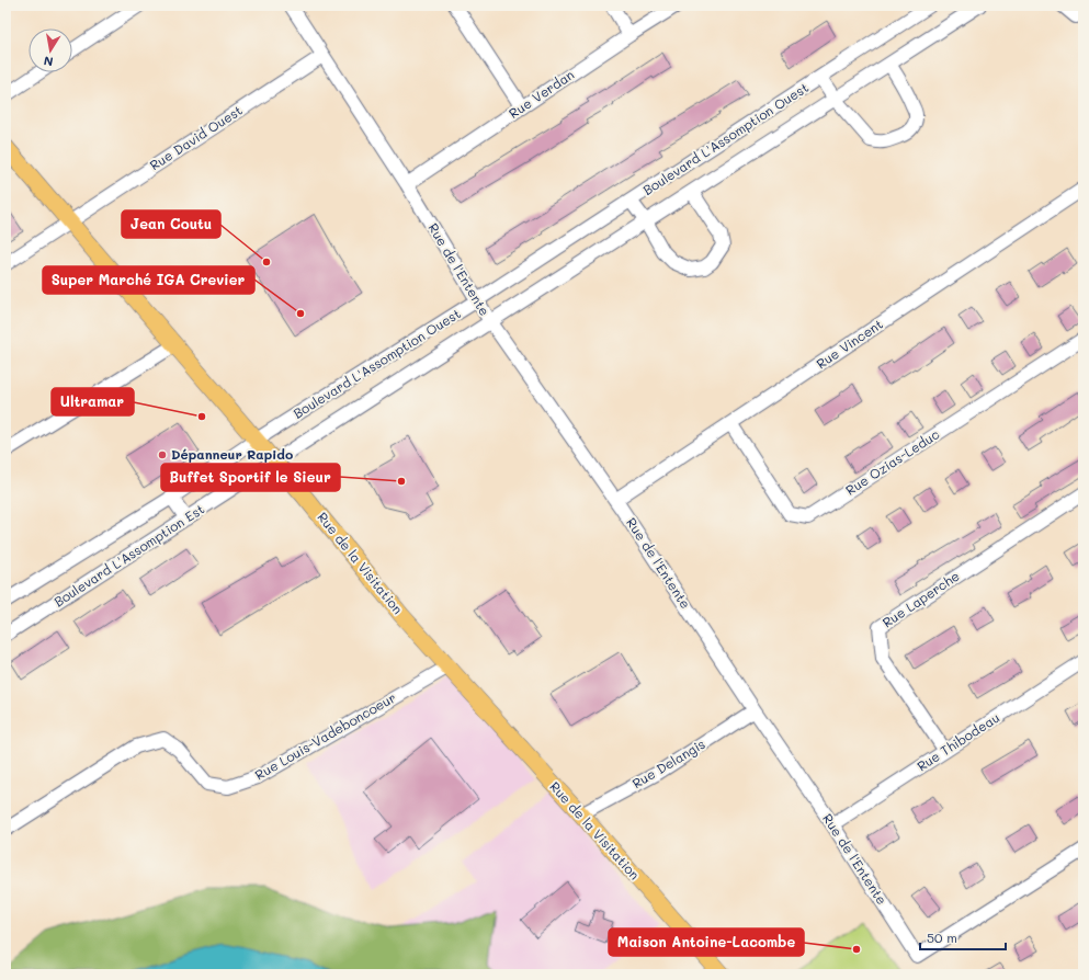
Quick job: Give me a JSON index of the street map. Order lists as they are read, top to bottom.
{
  "streets": {
    "main road": ["Rue de la Visitation"],
    "street": [
      "Rue Verdan",
      "Rue David Ouest",
      "Boulevard L'Assomption Ouest",
      "Rue de l'Entente",
      "Rue Vincent",
      "Rue Ozias-Leduc",
      "Boulevard L'Assomption Est",
      "Rue Laperche",
      "Rue Louis-Vadeboncoeur",
      "Rue Thibodeau",
      "Rue Delangis"
    ]
  },
  "crossings": [
    ["Rue Verdan", "Rue de l'Entente"],
    ["Rue David Ouest", "Rue de l'Entente"],
    ["Rue David Ouest", "Rue de la Visitation"],
    ["Boulevard L'Assomption Ouest", "Rue de l'Entente"],
    ["Boulevard L'Assomption Ouest", "Boulevard L'Assomption Est"],
    ["Boulevard L'Assomption Ouest", "Rue de la Visitation"],
    ["Rue de l'Entente", "Rue Vincent"],
    ["Rue de l'Entente", "Rue Thibodeau"],
    ["Rue de l'Entente", "Rue Delangis"],
    ["Rue Vincent", "Rue Ozias-Leduc"],
    ["Boulevard L'Assomption Est", "Rue de la Visitation"],
    ["Rue de la Visitation", "Rue Louis-Vadeboncoeur"],
    ["Rue de la Visitation", "Rue Delangis"],
    ["Rue Laperche", "Rue Thibodeau"]
  ],
  "places": [
    "Jean Coutu",
    "Super Marché IGA Crevier",
    "Ultramar",
    "Dépanneur Rapido",
    "Buffet Sportif le Sieur",
    "Maison Antoine-Lacombe"
  ],
  "scale_bar": "50 m",
  "north": "bottom"
}
